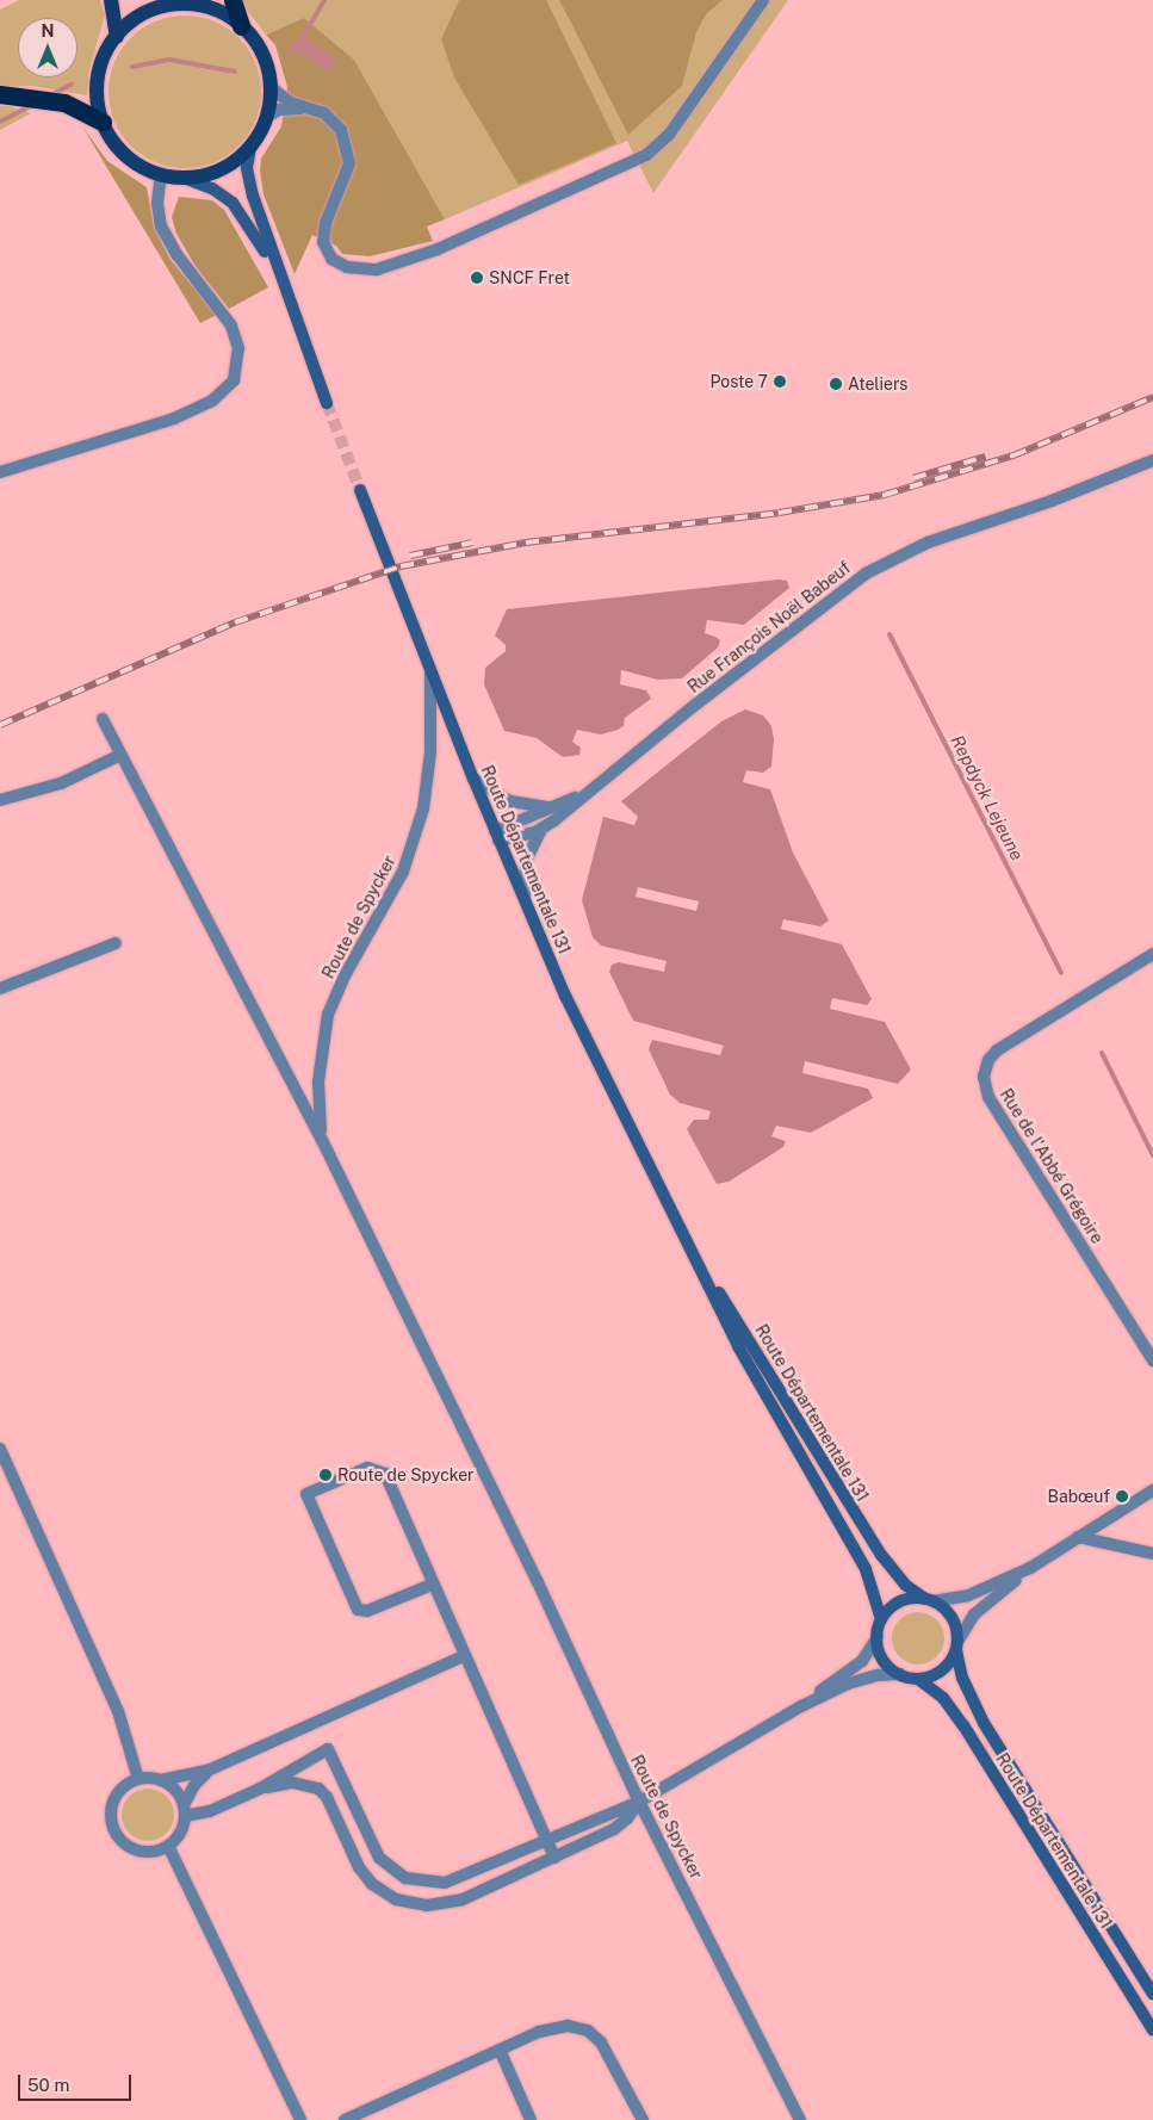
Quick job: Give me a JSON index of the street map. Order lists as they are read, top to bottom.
{
  "streets": {
    "main road": ["Route Départementale 131"],
    "street": ["Rue François Noël Babeuf", "Route de Spycker", "Rue de l'Abbé Grégoire"]
  },
  "crossings": [
    ["Rue François Noël Babeuf", "Route Départementale 131"],
    ["Route Départementale 131", "Route de Spycker"]
  ],
  "water": ["Repdyck Lejeune"],
  "places": [
    "SNCF Fret",
    "Poste 7",
    "Ateliers",
    "Route de Spycker",
    "Babœuf"
  ],
  "scale_bar": "50 m",
  "north": "top"
}
